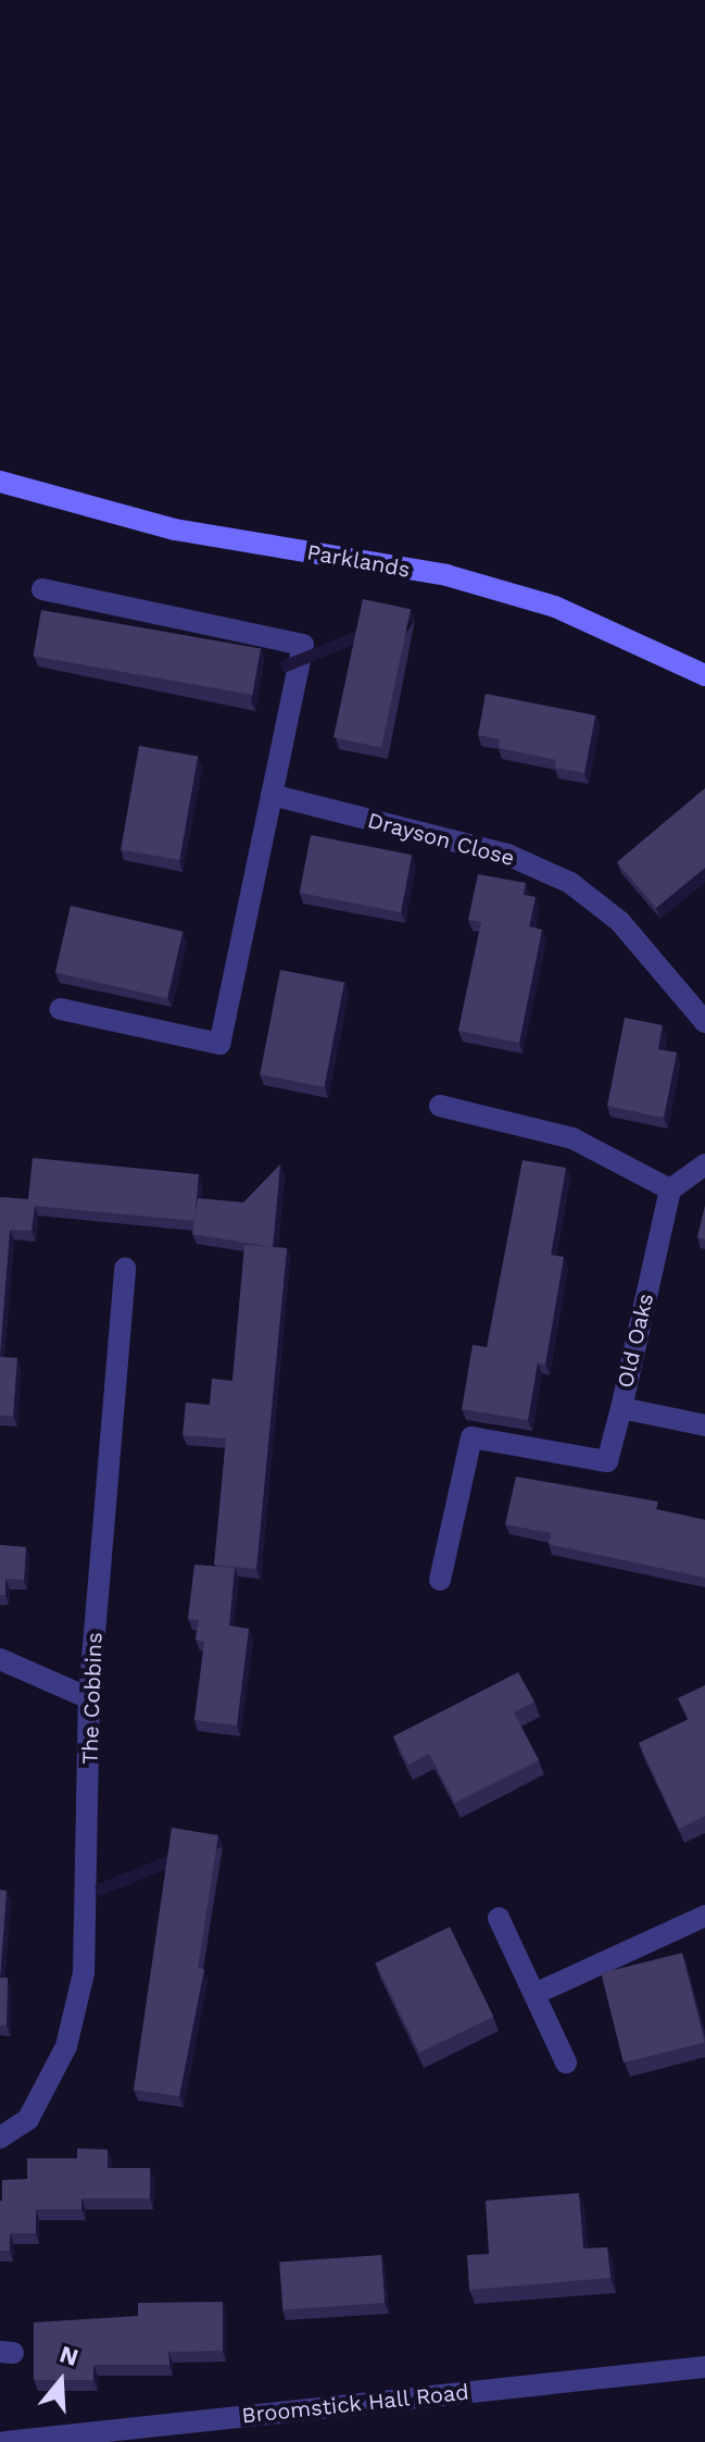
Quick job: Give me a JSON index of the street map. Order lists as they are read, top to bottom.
{
  "streets": {
    "street": [
      "Parklands",
      "Drayson Close",
      "Old Oaks",
      "The Cobbins",
      "Broomstick Hall Road"
    ]
  },
  "north": "top"
}
